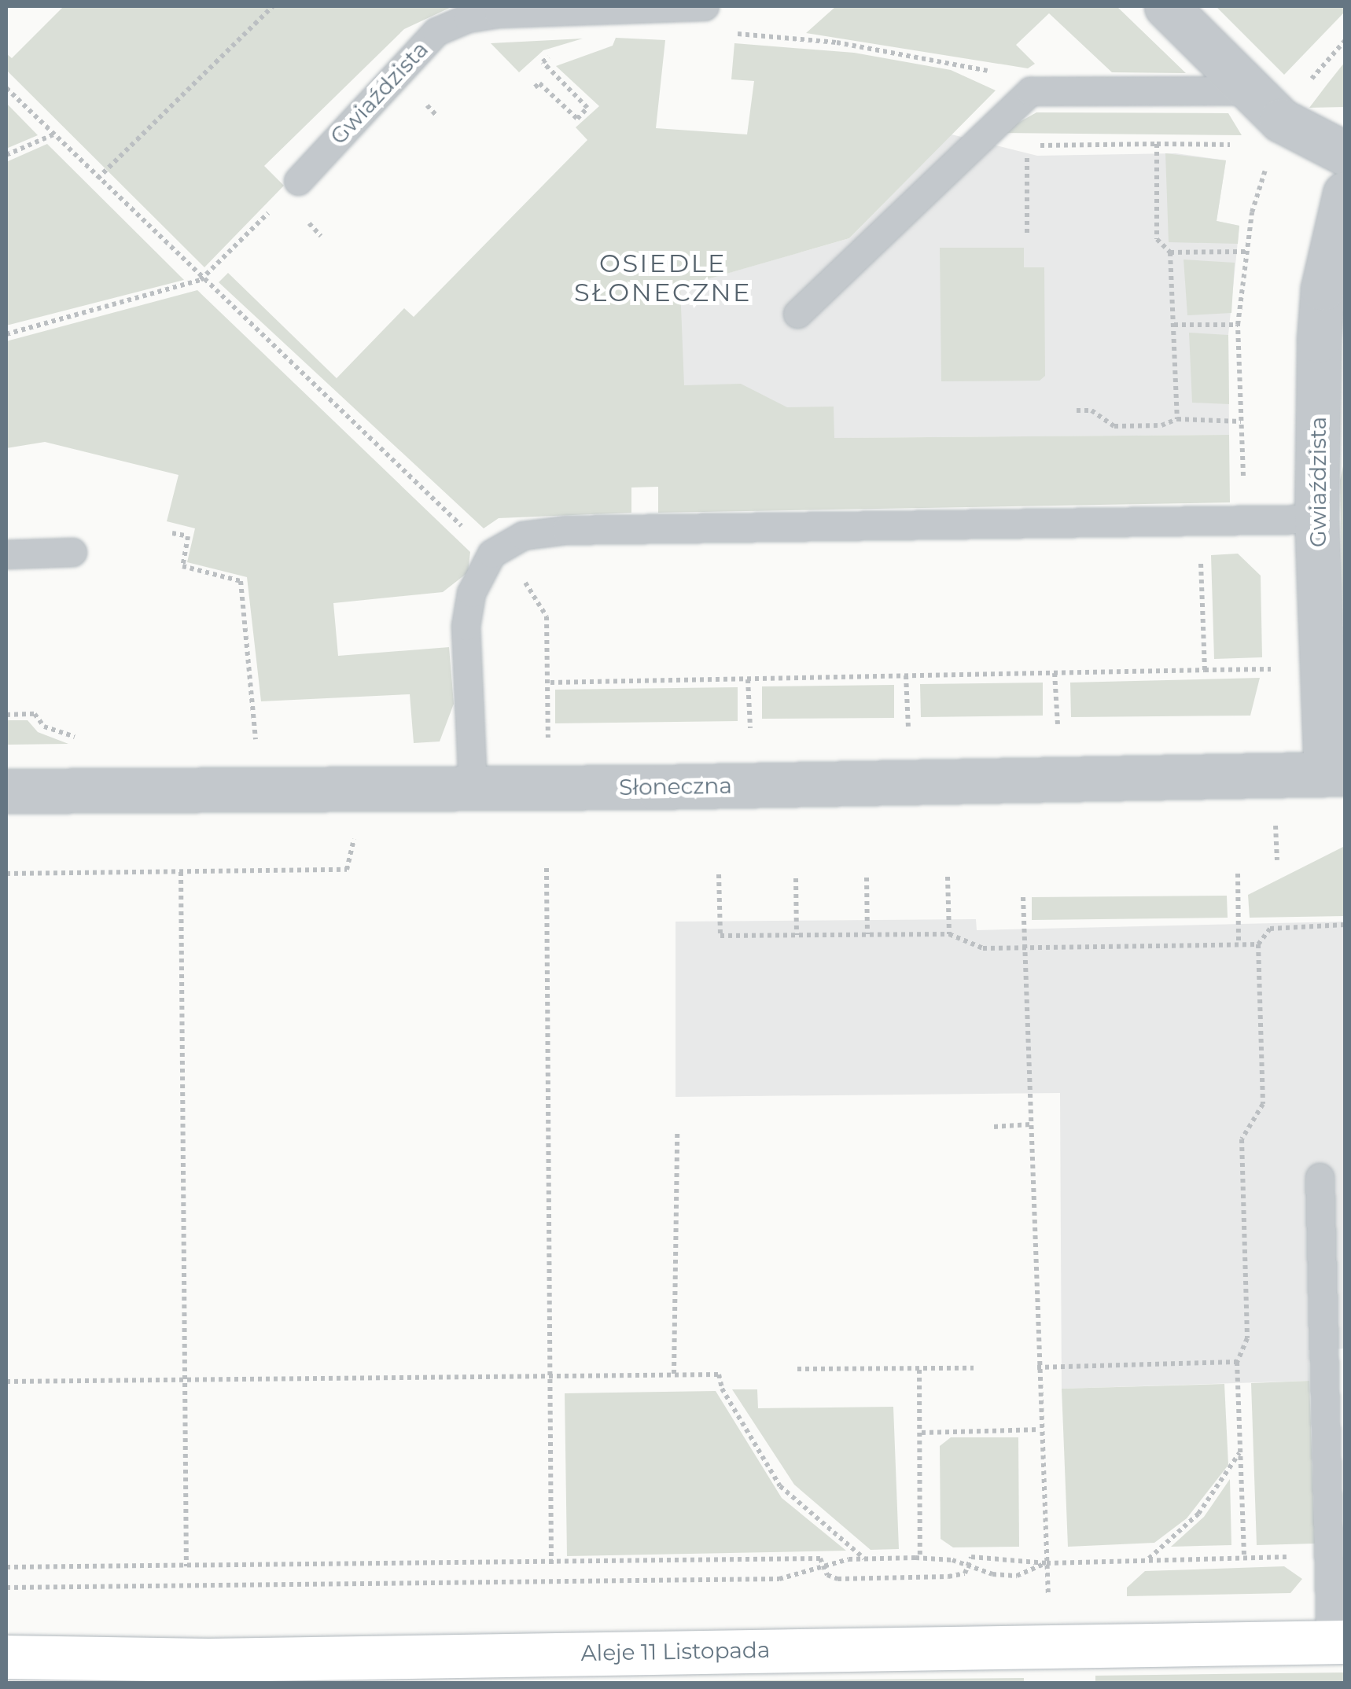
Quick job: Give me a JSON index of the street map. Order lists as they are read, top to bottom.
{
  "streets": {
    "main road": ["Aleje 11 Listopada"],
    "street": ["Gwiaździsta", "Słoneczna"]
  },
  "crossings": [
    ["Gwiaździsta", "Słoneczna"]
  ],
  "districts": ["OSIEDLE SŁONECZNE"]
}
